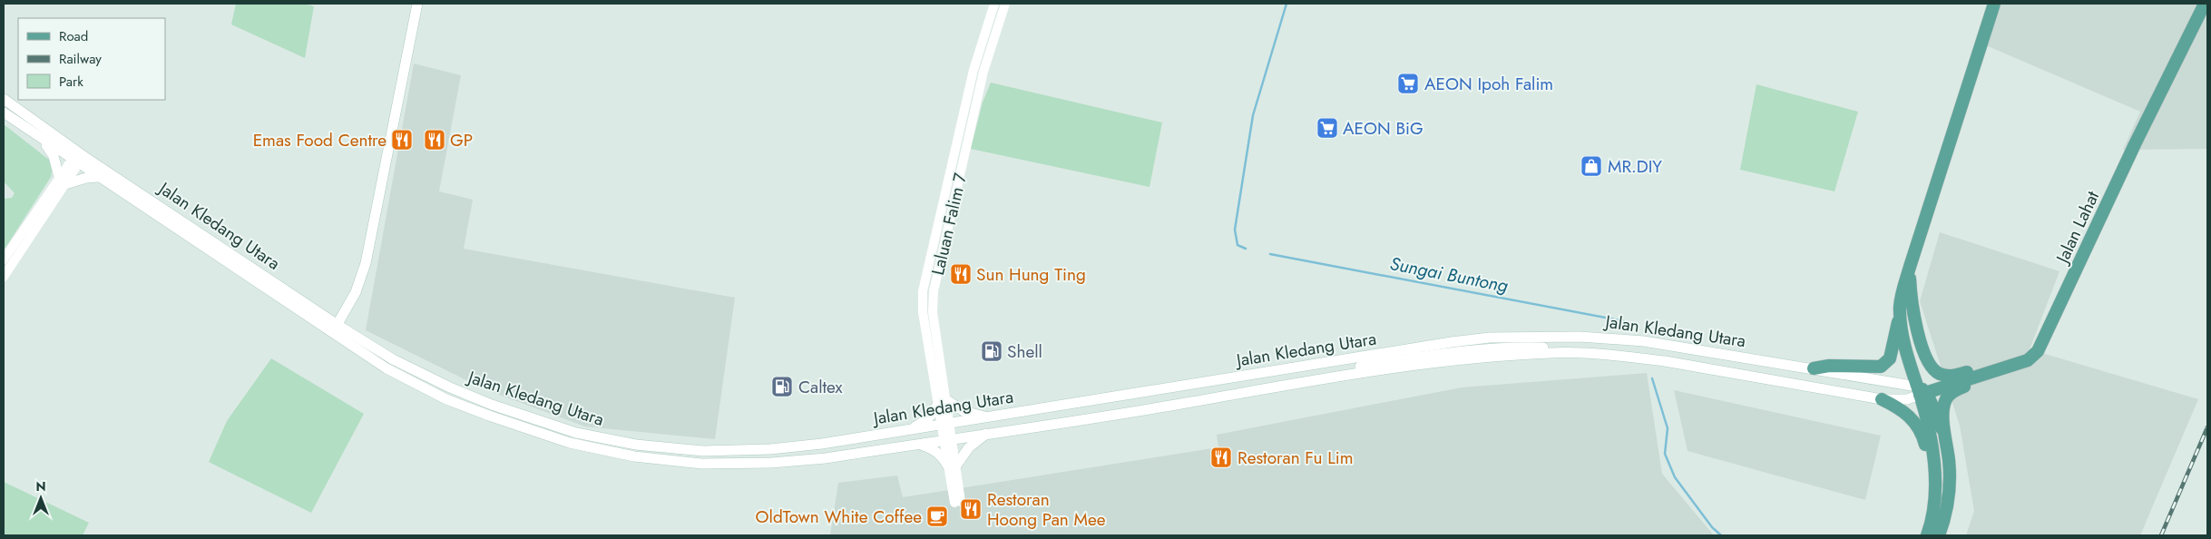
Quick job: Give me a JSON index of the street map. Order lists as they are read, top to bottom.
{
  "streets": {
    "main road": ["Jalan Kledang Utara", "Jalan Lahat"],
    "street": ["Laluan Falim 7"]
  },
  "crossings": [
    ["Laluan Falim 7", "Jalan Kledang Utara"],
    ["Jalan Kledang Utara", "Jalan Lahat"]
  ],
  "water": ["Sungai Buntong"],
  "places": {
    "supermarket": ["AEON Ipoh Falim", "AEON BiG"],
    "restaurant": [
      "Emas Food Centre",
      "GP",
      "Sun Hung Ting",
      "Restoran Fu Lim",
      "Restoran Hoong Pan Mee"
    ],
    "shop": ["MR.DIY"],
    "fuel station": ["Shell", "Caltex"],
    "cafe": ["OldTown White Coffee"]
  },
  "legend": ["Road", "Railway", "Park"],
  "north": "top"
}
